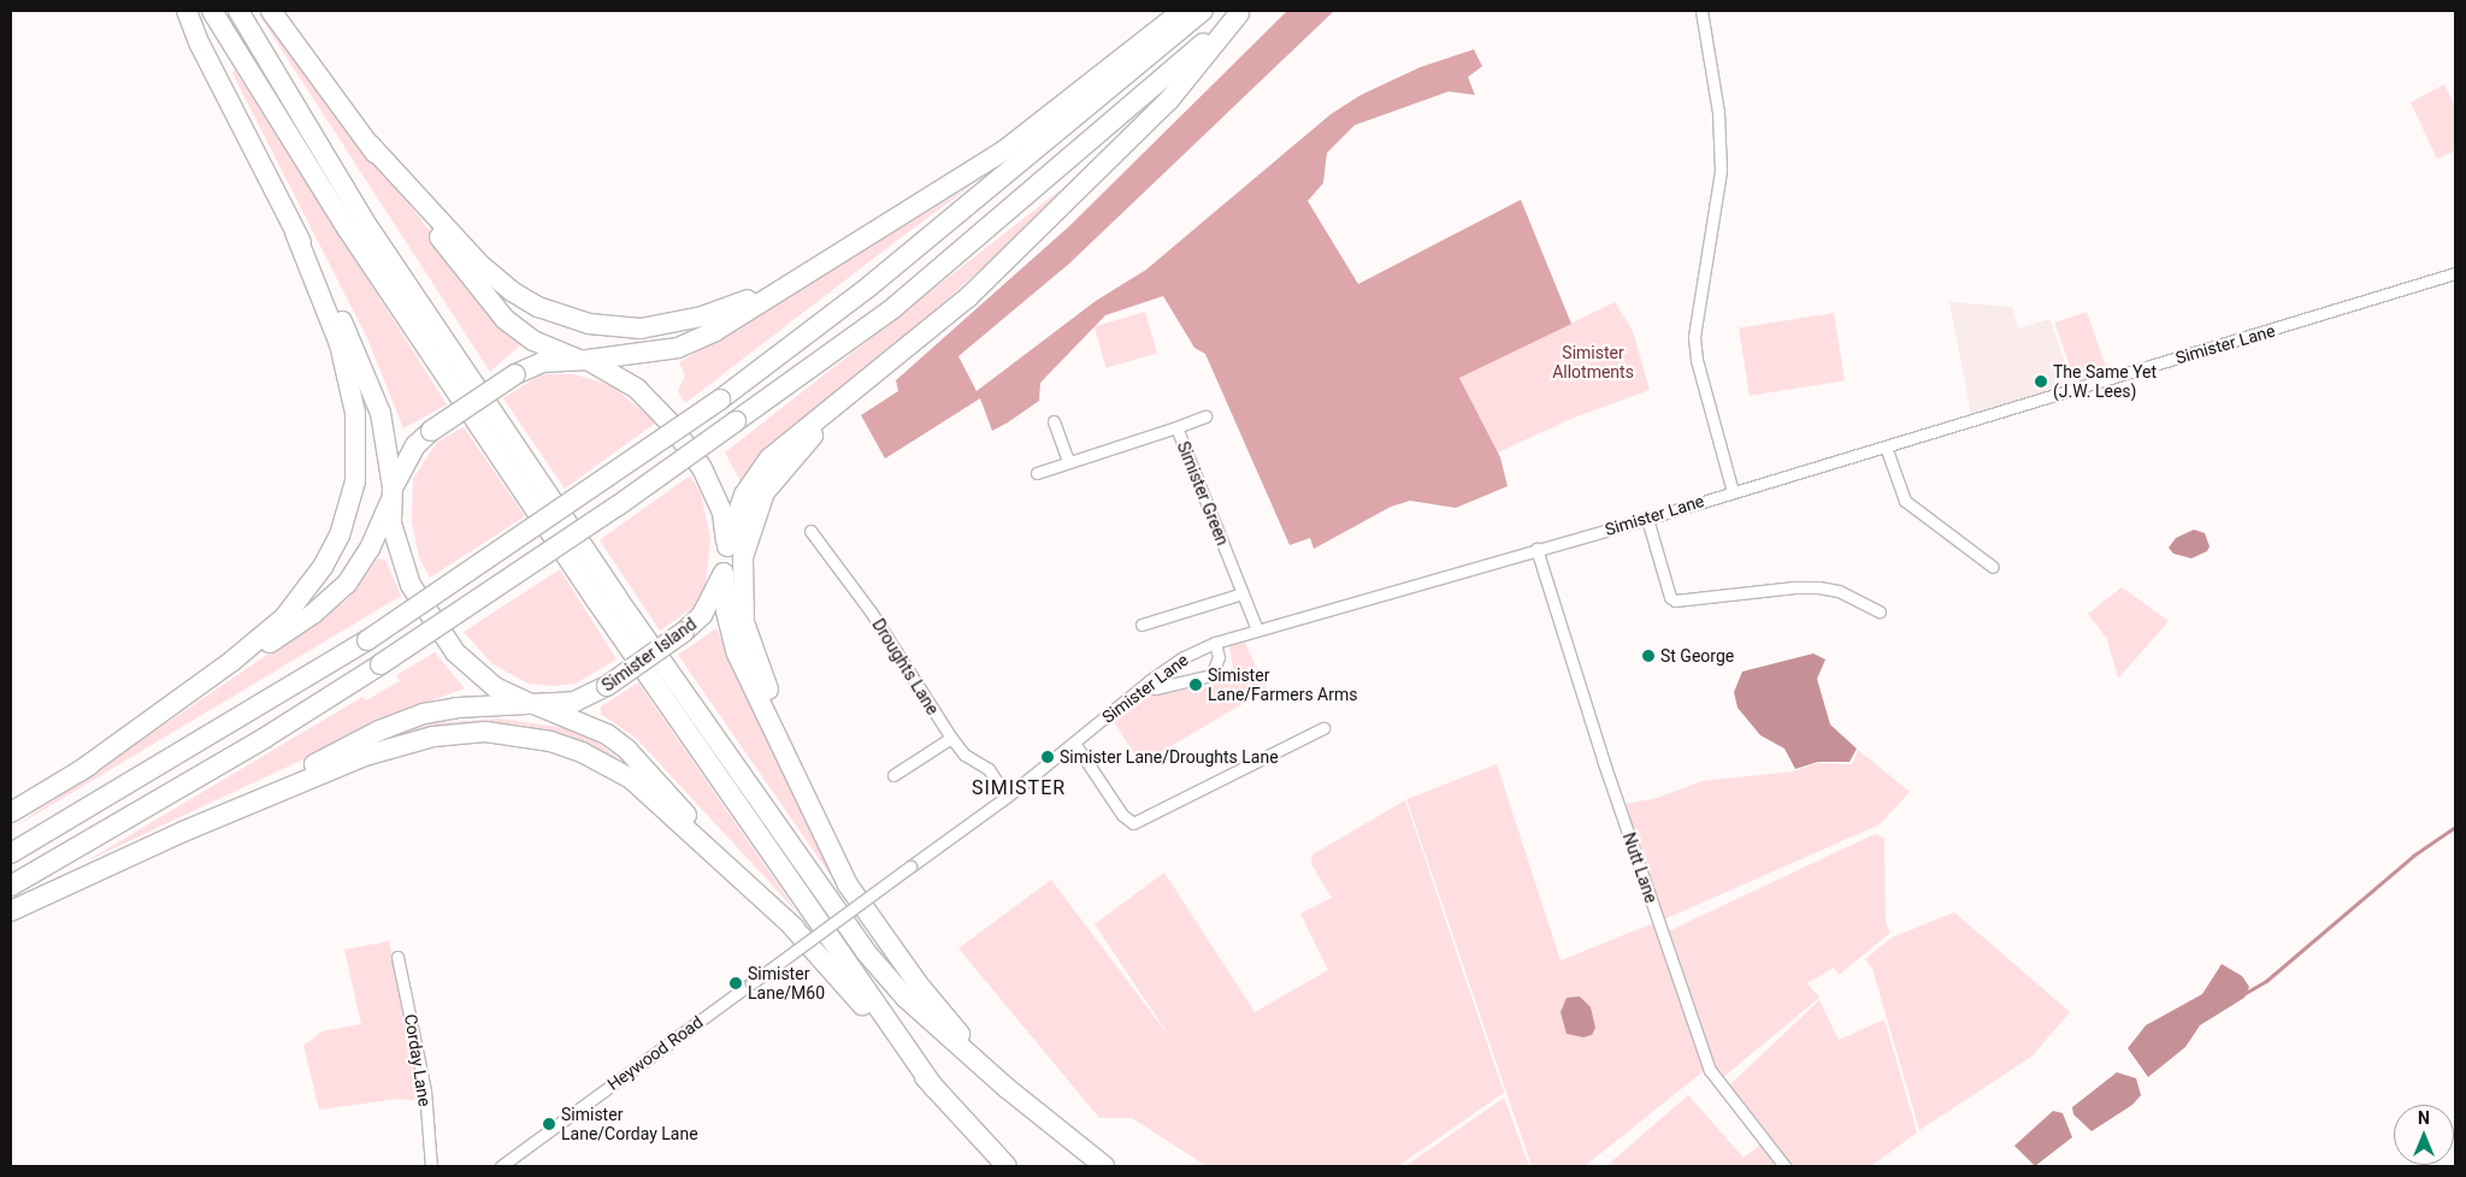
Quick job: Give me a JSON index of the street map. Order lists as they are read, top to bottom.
{
  "streets": {
    "highway": ["Simister Island"],
    "street": [
      "Simister Lane",
      "Simister Green",
      "Droughts Lane",
      "Nutt Lane",
      "Heywood Road",
      "Corday Lane"
    ]
  },
  "crossings": [
    ["Simister Lane", "Simister Green"],
    ["Simister Lane", "Droughts Lane"],
    ["Simister Lane", "Nutt Lane"],
    ["Simister Lane", "Heywood Road"]
  ],
  "districts": ["SIMISTER"],
  "parks": ["Simister Allotments"],
  "places": [
    "The Same Yet (J.W. Lees)",
    "St George",
    "Simister Lane/Farmers Arms",
    "Simister Lane/Droughts Lane",
    "Simister Lane/M60",
    "Simister Lane/Corday Lane"
  ],
  "north": "top"
}
